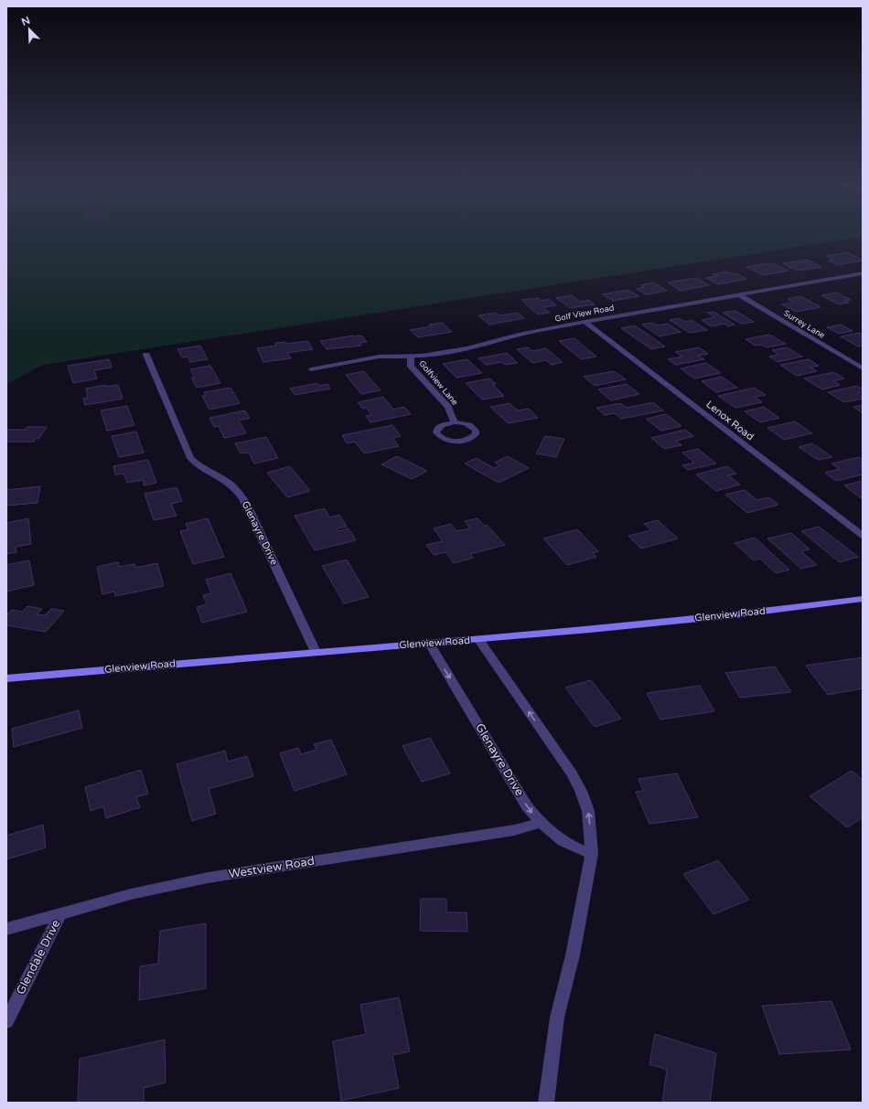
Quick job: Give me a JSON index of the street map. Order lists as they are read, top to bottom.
{
  "streets": {
    "main road": ["Glenview Road"],
    "street": [
      "Golf View Road",
      "Surrey Lane",
      "Golfview Lane",
      "Lenox Road",
      "Glenayre Drive",
      "Westview Road",
      "Glendale Drive"
    ]
  },
  "crossings": [
    ["Golf View Road", "Surrey Lane"],
    ["Golf View Road", "Golfview Lane"],
    ["Golf View Road", "Lenox Road"],
    ["Glenayre Drive", "Glenview Road"],
    ["Glenayre Drive", "Westview Road"],
    ["Westview Road", "Glendale Drive"]
  ],
  "north": "top left"
}
